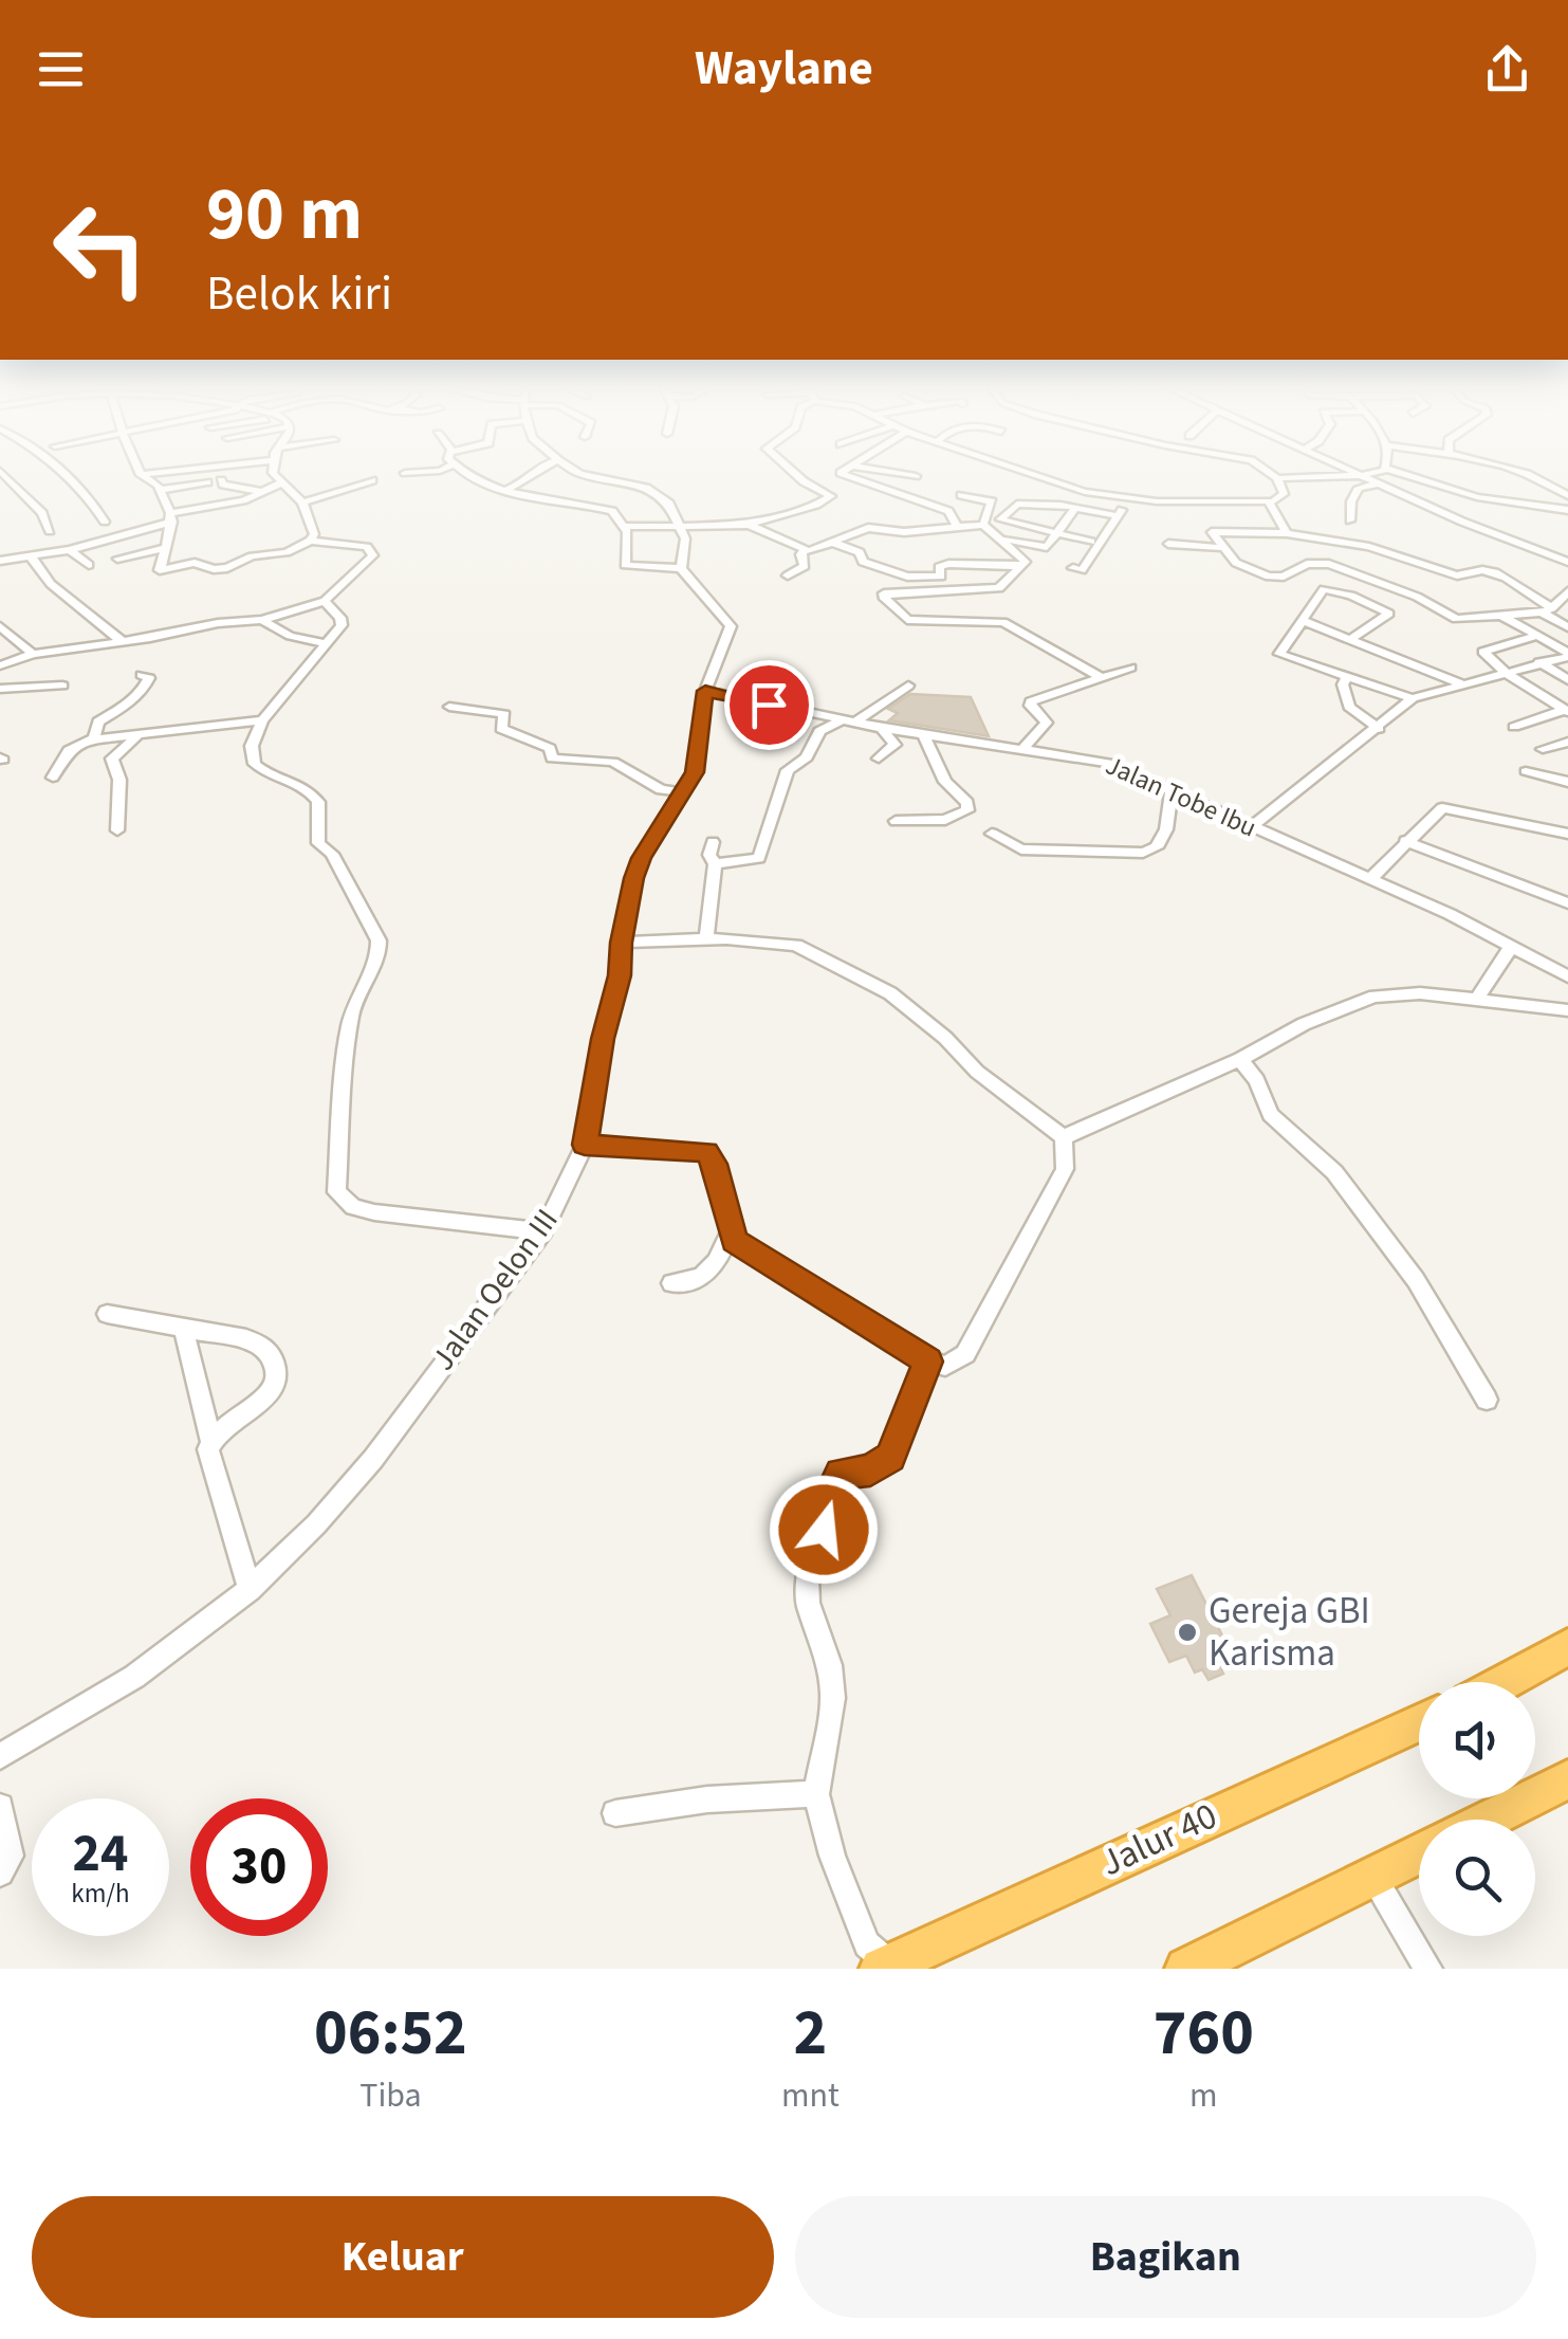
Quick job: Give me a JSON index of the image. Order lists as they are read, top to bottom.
{
  "streets": {
    "highway": ["Jalur 40"],
    "street": ["Jalan Tobe Ibu", "Jalan Oelon III"]
  },
  "crossings": [
    ["Jalan Tobe Ibu", "Jalan Oelon III"]
  ],
  "places": ["Gereja GBI Karisma"],
  "page": {
    "header": "Waylane",
    "turn": ["90 m", "Belok kiri"],
    "speed": "24 km/h",
    "limit": "30",
    "eta": [
      "06:52",
      "Tiba",
      "2",
      "mnt",
      "760",
      "m"
    ],
    "buttons": ["Keluar", "Bagikan"]
  }
}
